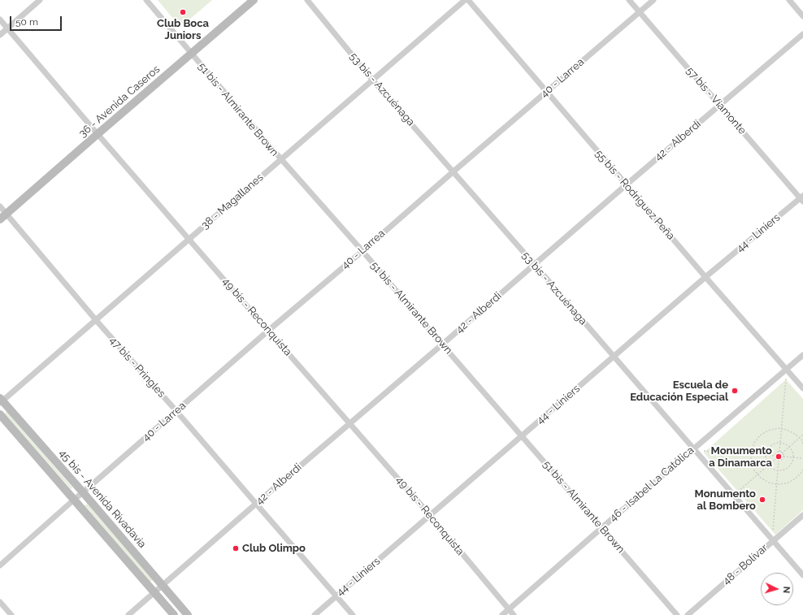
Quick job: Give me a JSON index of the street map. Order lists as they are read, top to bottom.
{
  "streets": {
    "main road": ["36 - Avenida Caseros", "45 bis - Avenida Rivadavia"],
    "street": [
      "40 - Larrea",
      "53 bis - Azcuénaga",
      "57 bis - Viamonte",
      "51 bis - Almirante Brown",
      "42 - Alberdi",
      "55 bis - Rodríguez Peña",
      "38 - Magallanes",
      "44 - Liniers",
      "49 bis - Reconquista",
      "47 bis - Pringles",
      "46 - Isabel La Católica",
      "48 - Bolívar"
    ]
  },
  "crossings": [
    ["40 - Larrea", "53 bis - Azcuénaga"],
    ["40 - Larrea", "57 bis - Viamonte"],
    ["40 - Larrea", "51 bis - Almirante Brown"],
    ["40 - Larrea", "55 bis - Rodríguez Peña"],
    ["40 - Larrea", "49 bis - Reconquista"],
    ["40 - Larrea", "47 bis - Pringles"],
    ["40 - Larrea", "45 bis - Avenida Rivadavia"],
    ["53 bis - Azcuénaga", "42 - Alberdi"],
    ["53 bis - Azcuénaga", "38 - Magallanes"],
    ["53 bis - Azcuénaga", "44 - Liniers"],
    ["53 bis - Azcuénaga", "46 - Isabel La Católica"],
    ["53 bis - Azcuénaga", "48 - Bolívar"],
    ["57 bis - Viamonte", "42 - Alberdi"],
    ["57 bis - Viamonte", "44 - Liniers"],
    ["36 - Avenida Caseros", "51 bis - Almirante Brown"],
    ["36 - Avenida Caseros", "49 bis - Reconquista"],
    ["36 - Avenida Caseros", "47 bis - Pringles"],
    ["51 bis - Almirante Brown", "42 - Alberdi"],
    ["51 bis - Almirante Brown", "38 - Magallanes"],
    ["51 bis - Almirante Brown", "44 - Liniers"],
    ["51 bis - Almirante Brown", "46 - Isabel La Católica"],
    ["42 - Alberdi", "55 bis - Rodríguez Peña"],
    ["42 - Alberdi", "49 bis - Reconquista"],
    ["42 - Alberdi", "47 bis - Pringles"],
    ["42 - Alberdi", "45 bis - Avenida Rivadavia"],
    ["55 bis - Rodríguez Peña", "44 - Liniers"],
    ["55 bis - Rodríguez Peña", "46 - Isabel La Católica"],
    ["38 - Magallanes", "49 bis - Reconquista"],
    ["38 - Magallanes", "47 bis - Pringles"],
    ["38 - Magallanes", "45 bis - Avenida Rivadavia"],
    ["44 - Liniers", "49 bis - Reconquista"],
    ["44 - Liniers", "47 bis - Pringles"],
    ["49 bis - Reconquista", "46 - Isabel La Católica"]
  ],
  "places": [
    "Club Boca Juniors",
    "Escuela de Educación Especial",
    "Monumento a Dinamarca",
    "Monumento al Bombero",
    "Club Olimpo"
  ],
  "scale_bar": "50 m",
  "north": "right"
}
